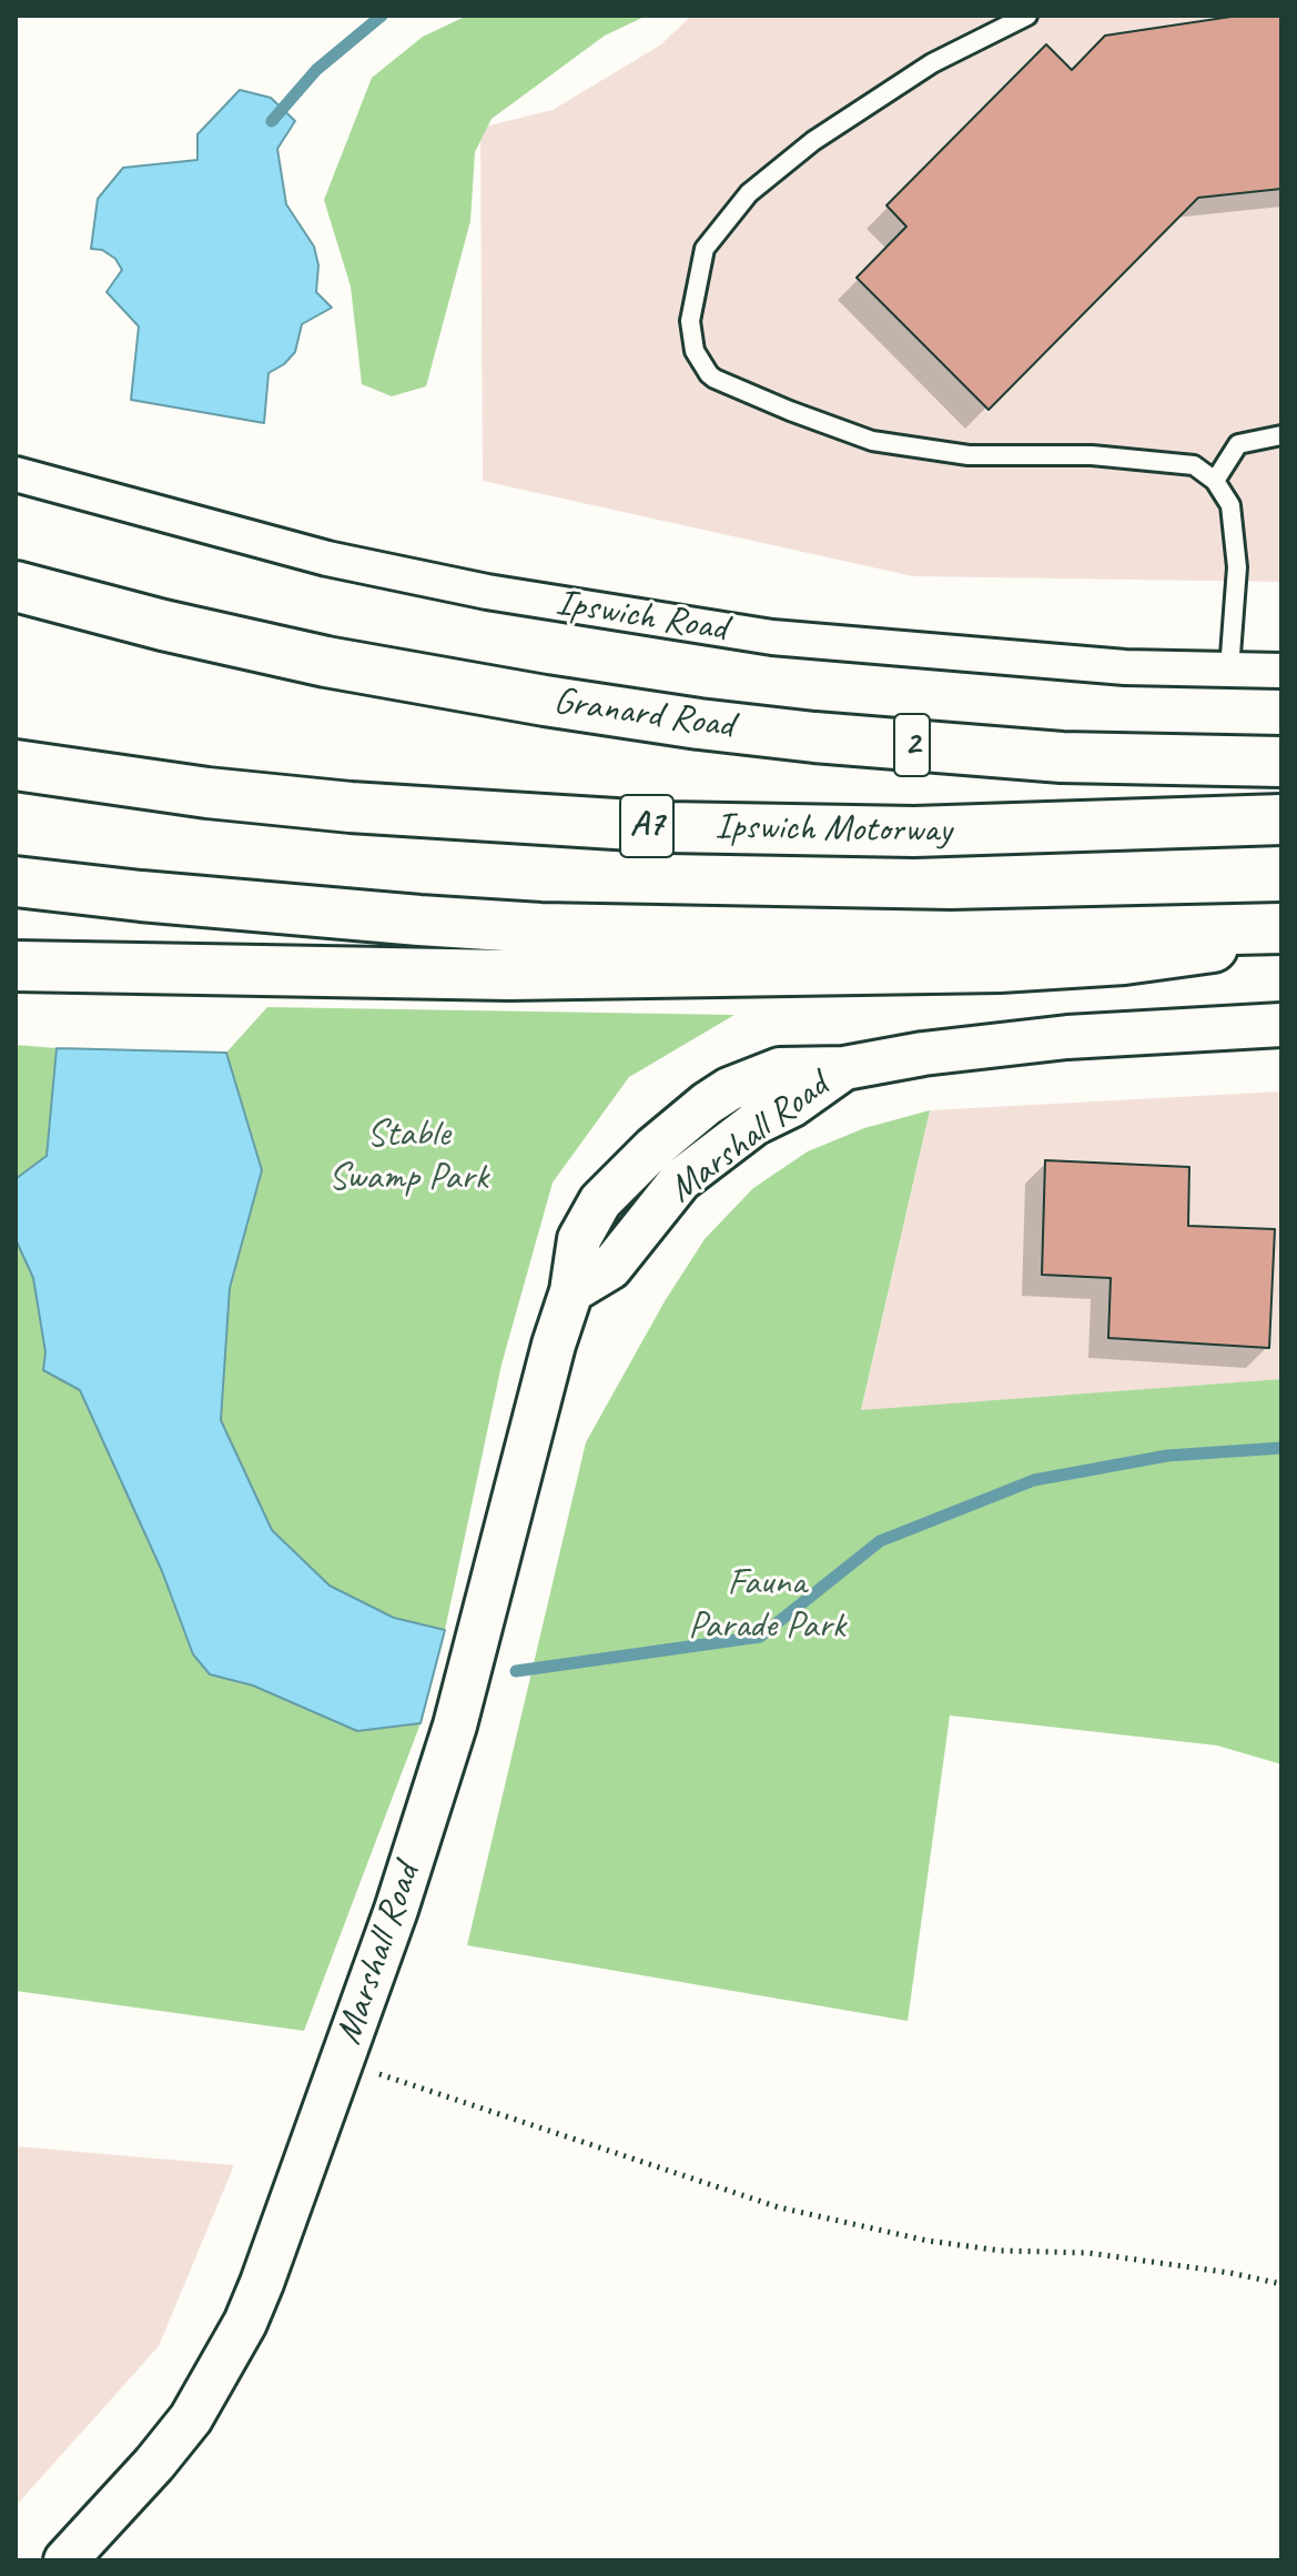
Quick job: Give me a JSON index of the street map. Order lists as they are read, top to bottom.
{
  "streets": {
    "highway": [
      "Granard Road",
      "2",
      "A7",
      "Ipswich Motorway"
    ],
    "street": ["Ipswich Road", "Marshall Road"]
  },
  "parks": ["Stable Swamp Park", "Fauna Parade Park"]
}
